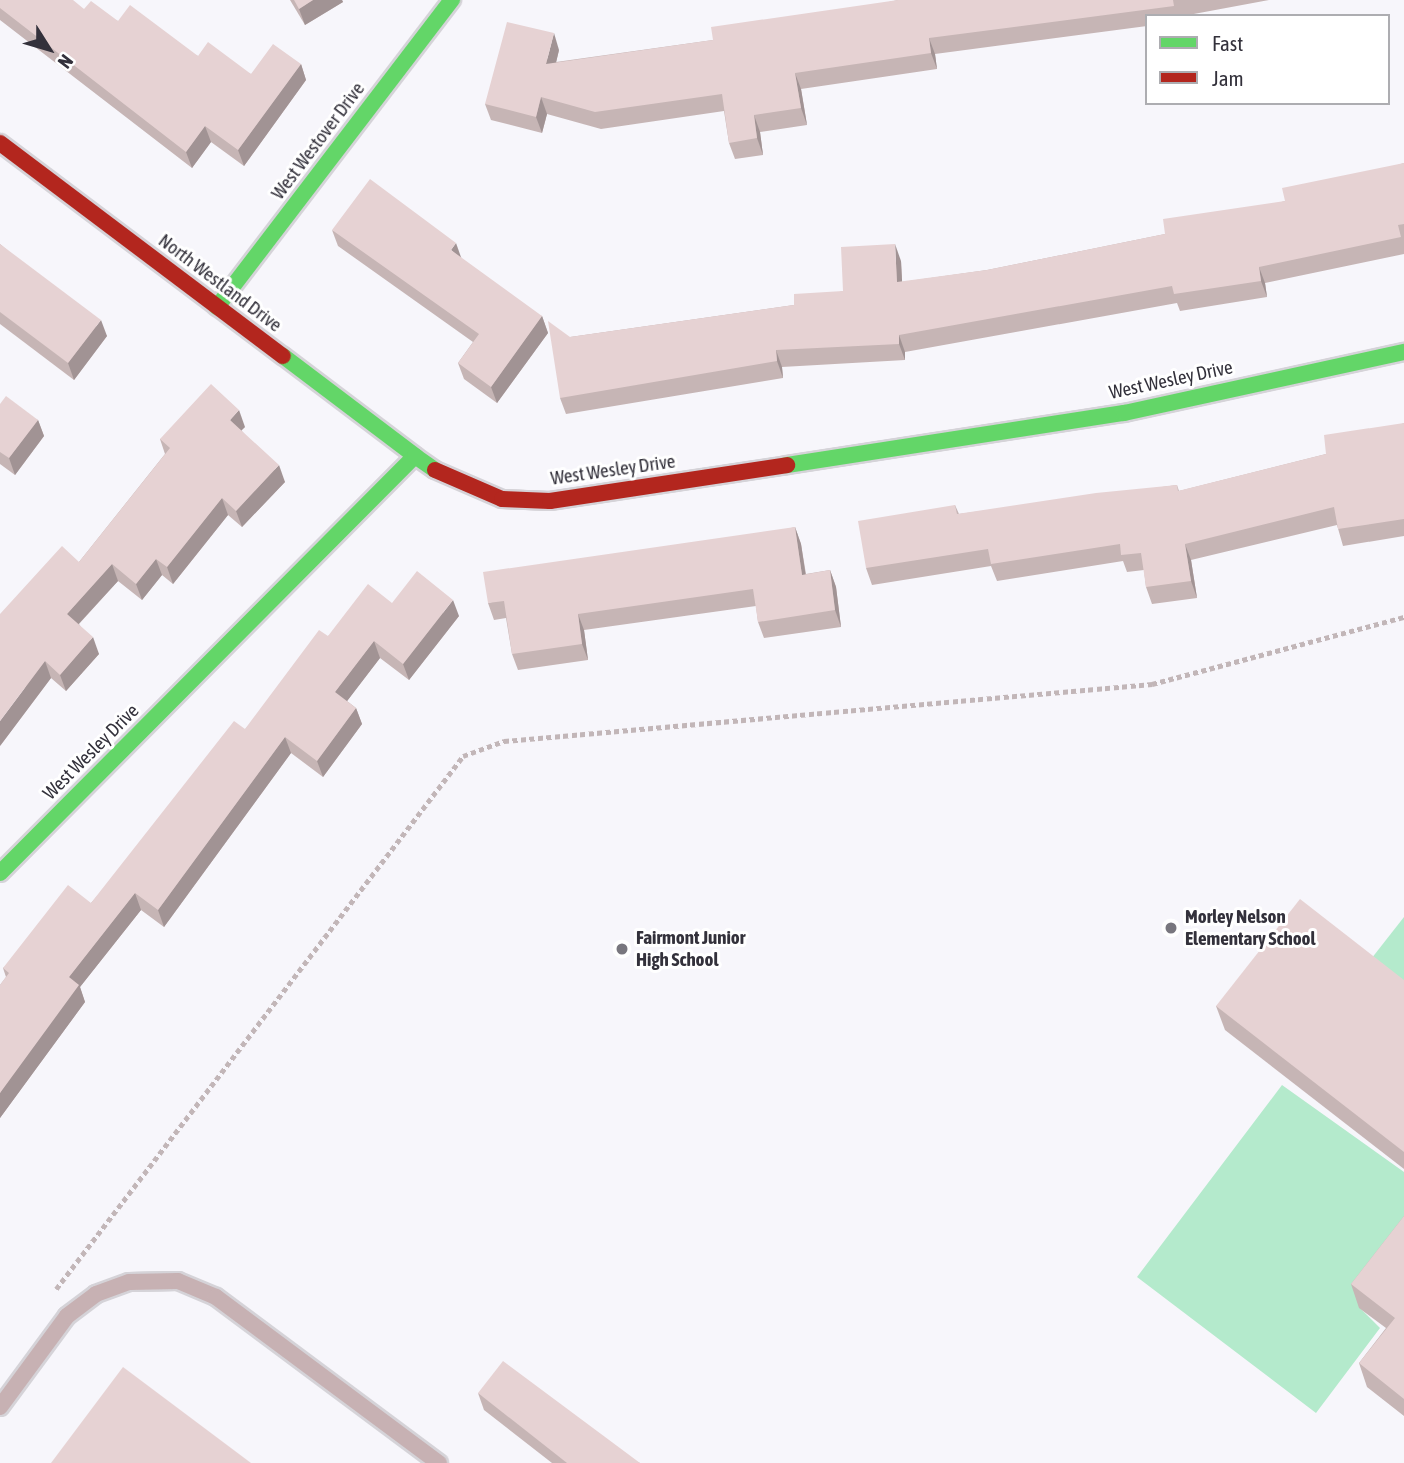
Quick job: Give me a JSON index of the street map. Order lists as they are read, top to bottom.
{
  "streets": {
    "street": ["West Westover Drive", "North Westland Drive", "West Wesley Drive"]
  },
  "crossings": [
    ["West Westover Drive", "North Westland Drive"],
    ["North Westland Drive", "West Wesley Drive"]
  ],
  "places": ["Morley Nelson Elementary School", "Fairmont Junior High School"],
  "legend": ["Fast", "Jam"],
  "north": "bottom right"
}
